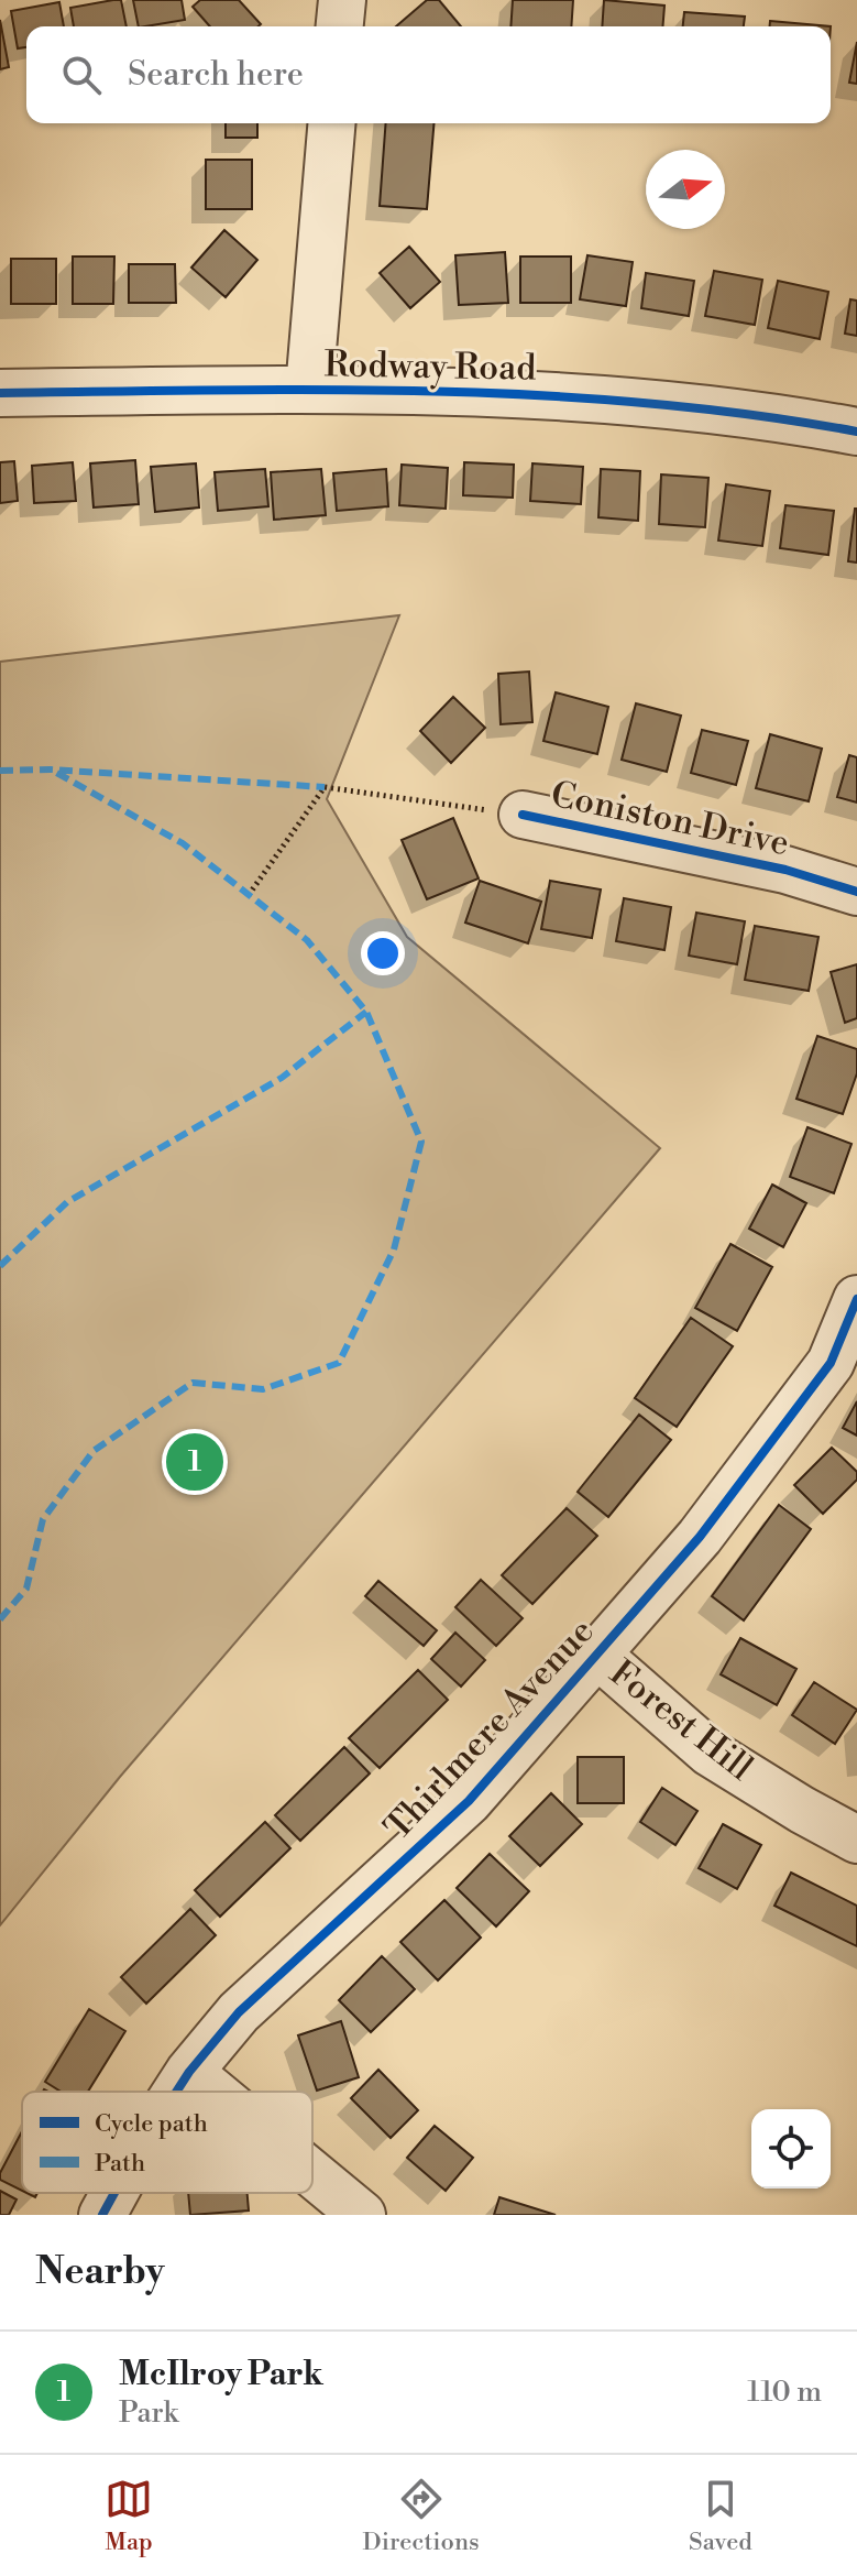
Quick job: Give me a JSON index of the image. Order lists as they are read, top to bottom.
{
  "streets": {
    "street": [
      "Rodway Road",
      "Coniston Drive",
      "Forest Hill",
      "Thirlmere Avenue"
    ]
  },
  "crossings": [
    ["Forest Hill", "Thirlmere Avenue"]
  ],
  "legend": ["Cycle path", "Path"],
  "north": "right",
  "page": {
    "search": "Search here",
    "pins": "1",
    "heading": "Nearby",
    "list": [
      {
        "mark": "1",
        "name": "McIlroy Park",
        "note": "Park",
        "value": "110 m"
      }
    ],
    "nav": ["Map", "Directions", "Saved"]
  }
}
